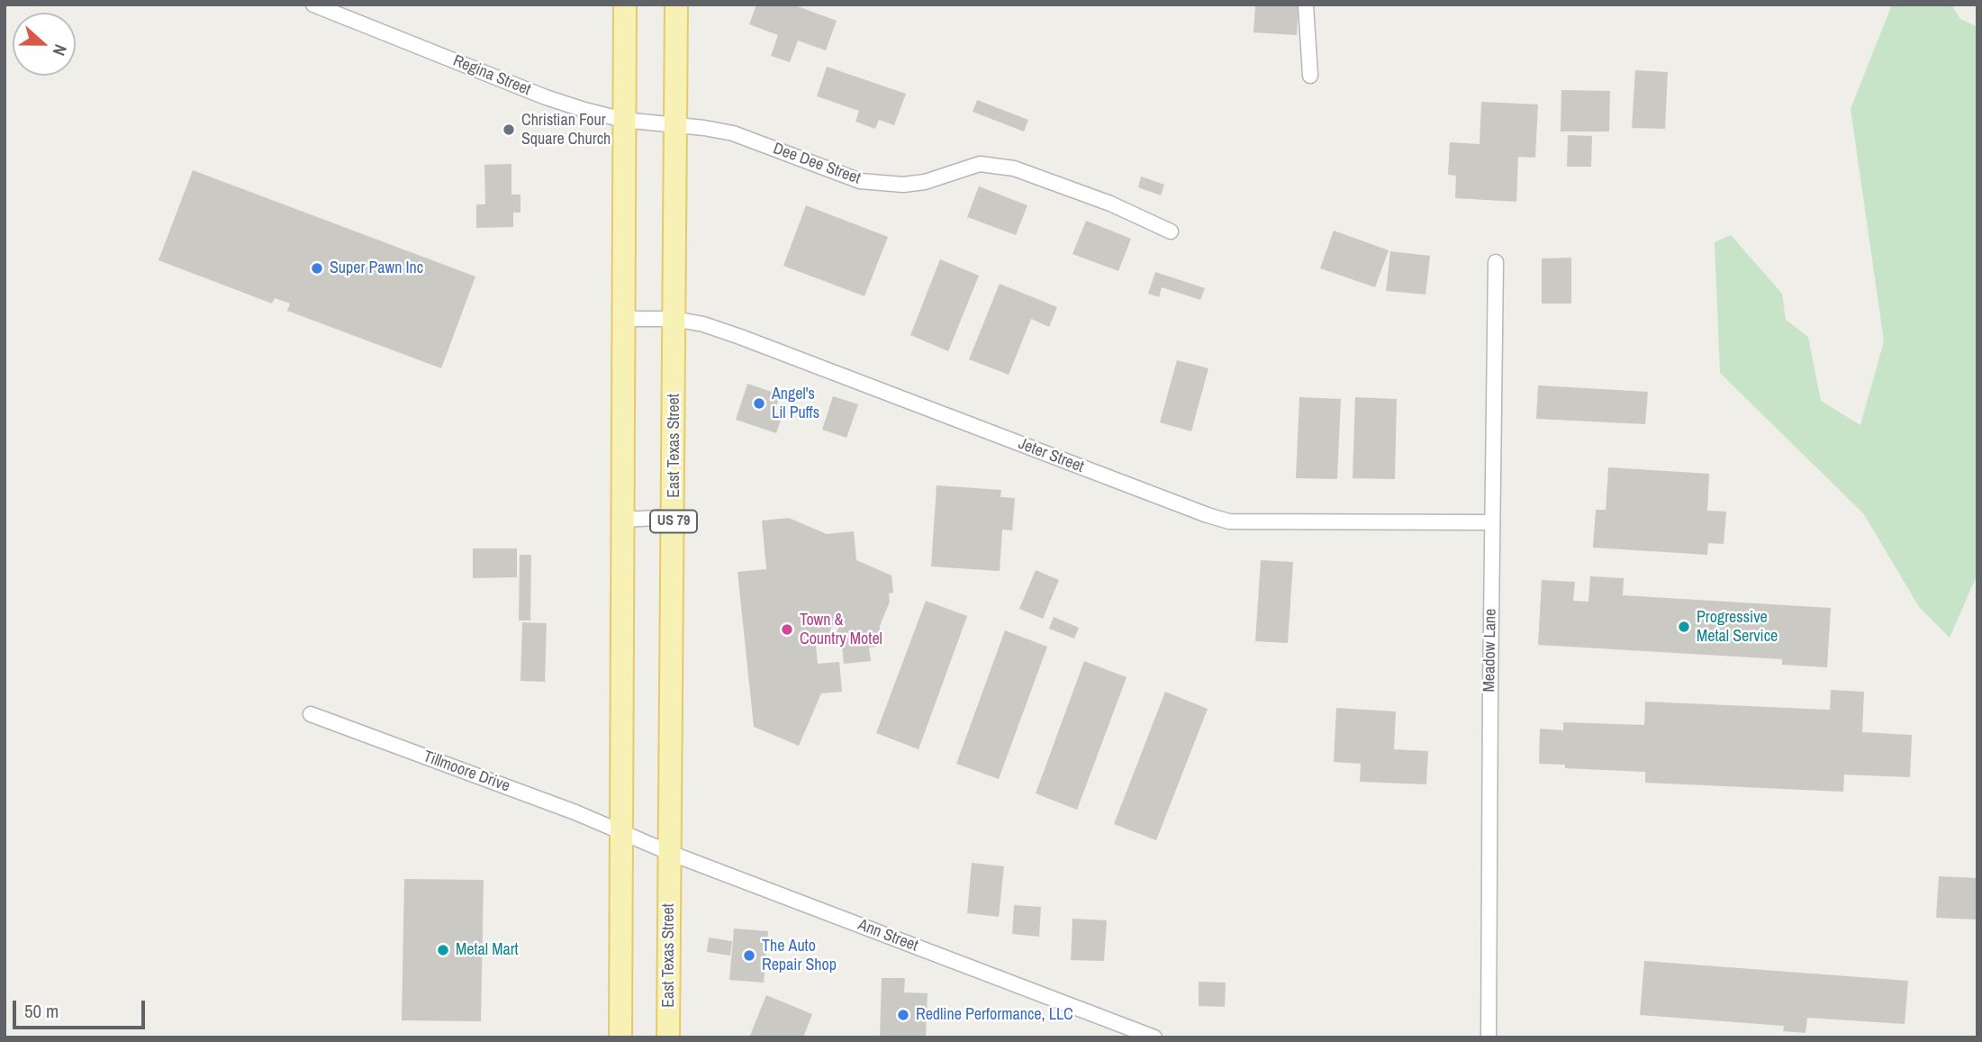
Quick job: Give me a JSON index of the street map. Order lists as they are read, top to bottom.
{
  "streets": {
    "main road": ["East Texas Street", "US 79"],
    "street": [
      "Regina Street",
      "Dee Dee Street",
      "Jeter Street",
      "Meadow Lane",
      "Tillmoore Drive",
      "Ann Street"
    ]
  },
  "crossings": [
    ["Regina Street", "Dee Dee Street"],
    ["Regina Street", "East Texas Street"],
    ["Dee Dee Street", "East Texas Street"],
    ["East Texas Street", "Jeter Street"],
    ["East Texas Street", "Ann Street"],
    ["Jeter Street", "Meadow Lane"],
    ["Tillmoore Drive", "Ann Street"]
  ],
  "places": [
    "Christian Four Square Church",
    "Super Pawn Inc",
    "Angel's Lil Puffs",
    "Progressive Metal Service",
    "Town & Country Motel",
    "Metal Mart",
    "The Auto Repair Shop",
    "Redline Performance, LLC"
  ],
  "scale_bar": "50 m",
  "north": "right"
}
